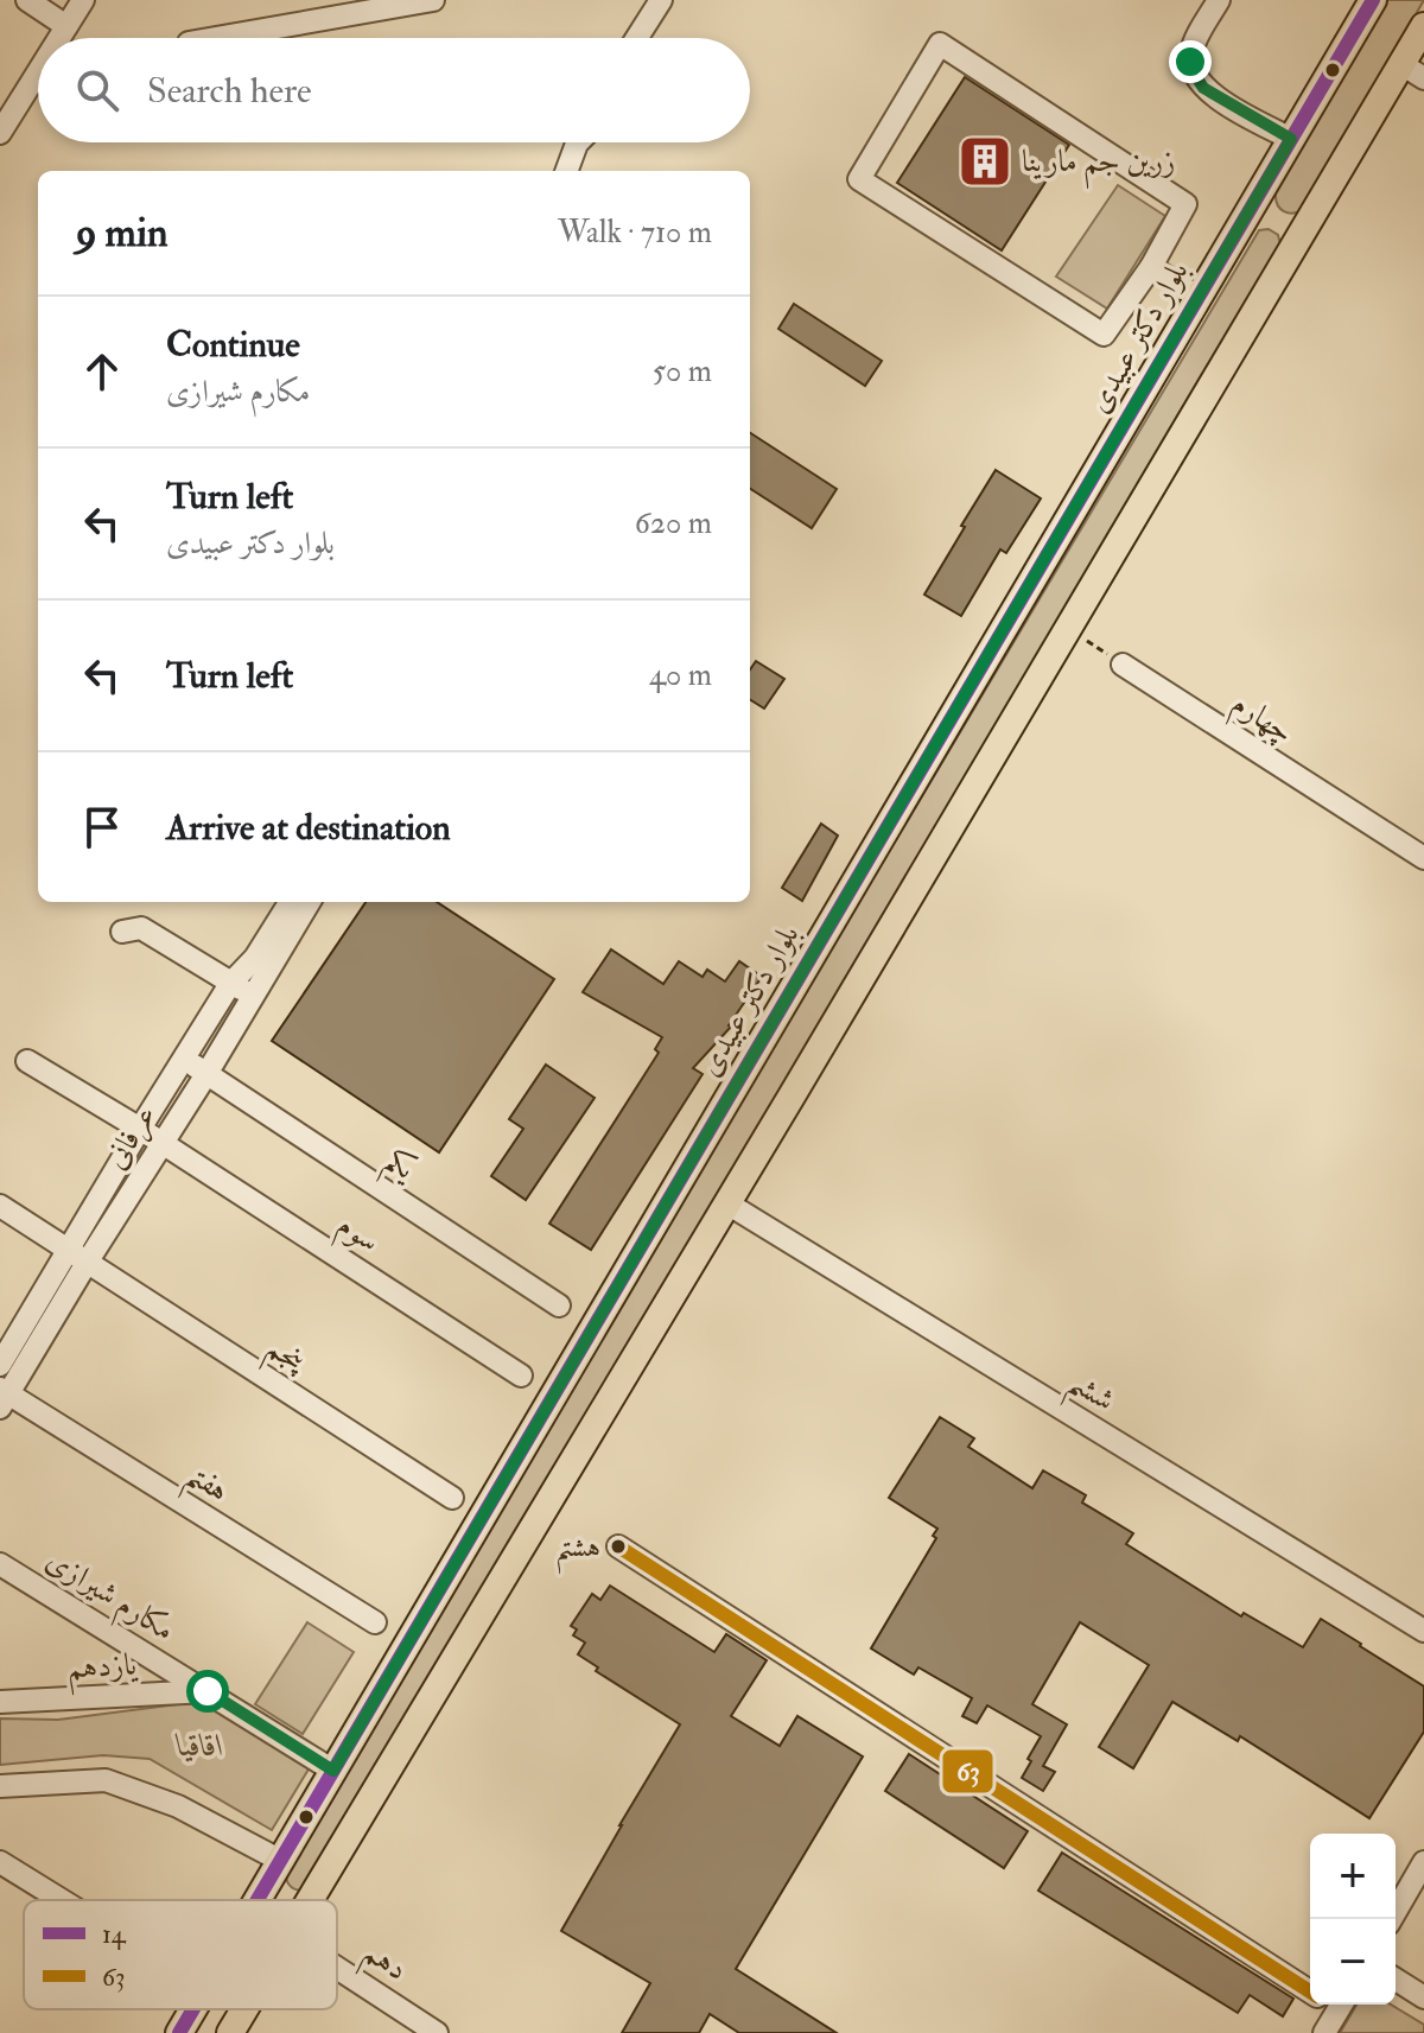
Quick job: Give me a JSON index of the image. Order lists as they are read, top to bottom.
{
  "streets": {
    "main road": ["بلوار دکتر عبیدی"],
    "street": [
      "چهارم",
      "عرفانی",
      "یکم",
      "سوم",
      "پنجم",
      "ششم",
      "هفتم",
      "مکارم شیرازی",
      "یازدهم",
      "دهم"
    ]
  },
  "crossings": [
    ["بلوار دکتر عبیدی", "مکارم شیرازی"],
    ["عرفانی", "یکم"],
    ["عرفانی", "سوم"],
    ["عرفانی", "پنجم"],
    ["عرفانی", "هفتم"],
    ["مکارم شیرازی", "یازدهم"]
  ],
  "parks": ["اقاقیا"],
  "places": {
    "building": ["زرین جم مارینا"],
    "other": ["هشتم"]
  },
  "lines": ["transit line 14", "transit line 63"],
  "legend": ["14", "63"],
  "page": {
    "search": "Search here",
    "heading": ["9 min", "Walk · 710 m"],
    "list": [
      ["Continue", "مکارم شیرازی", "50 m"],
      ["Turn left", "بلوار دکتر عبیدی", "620 m"],
      ["Turn left", "40 m"],
      "Arrive at destination"
    ],
    "map_buttons": ["+", "−"]
  }
}
